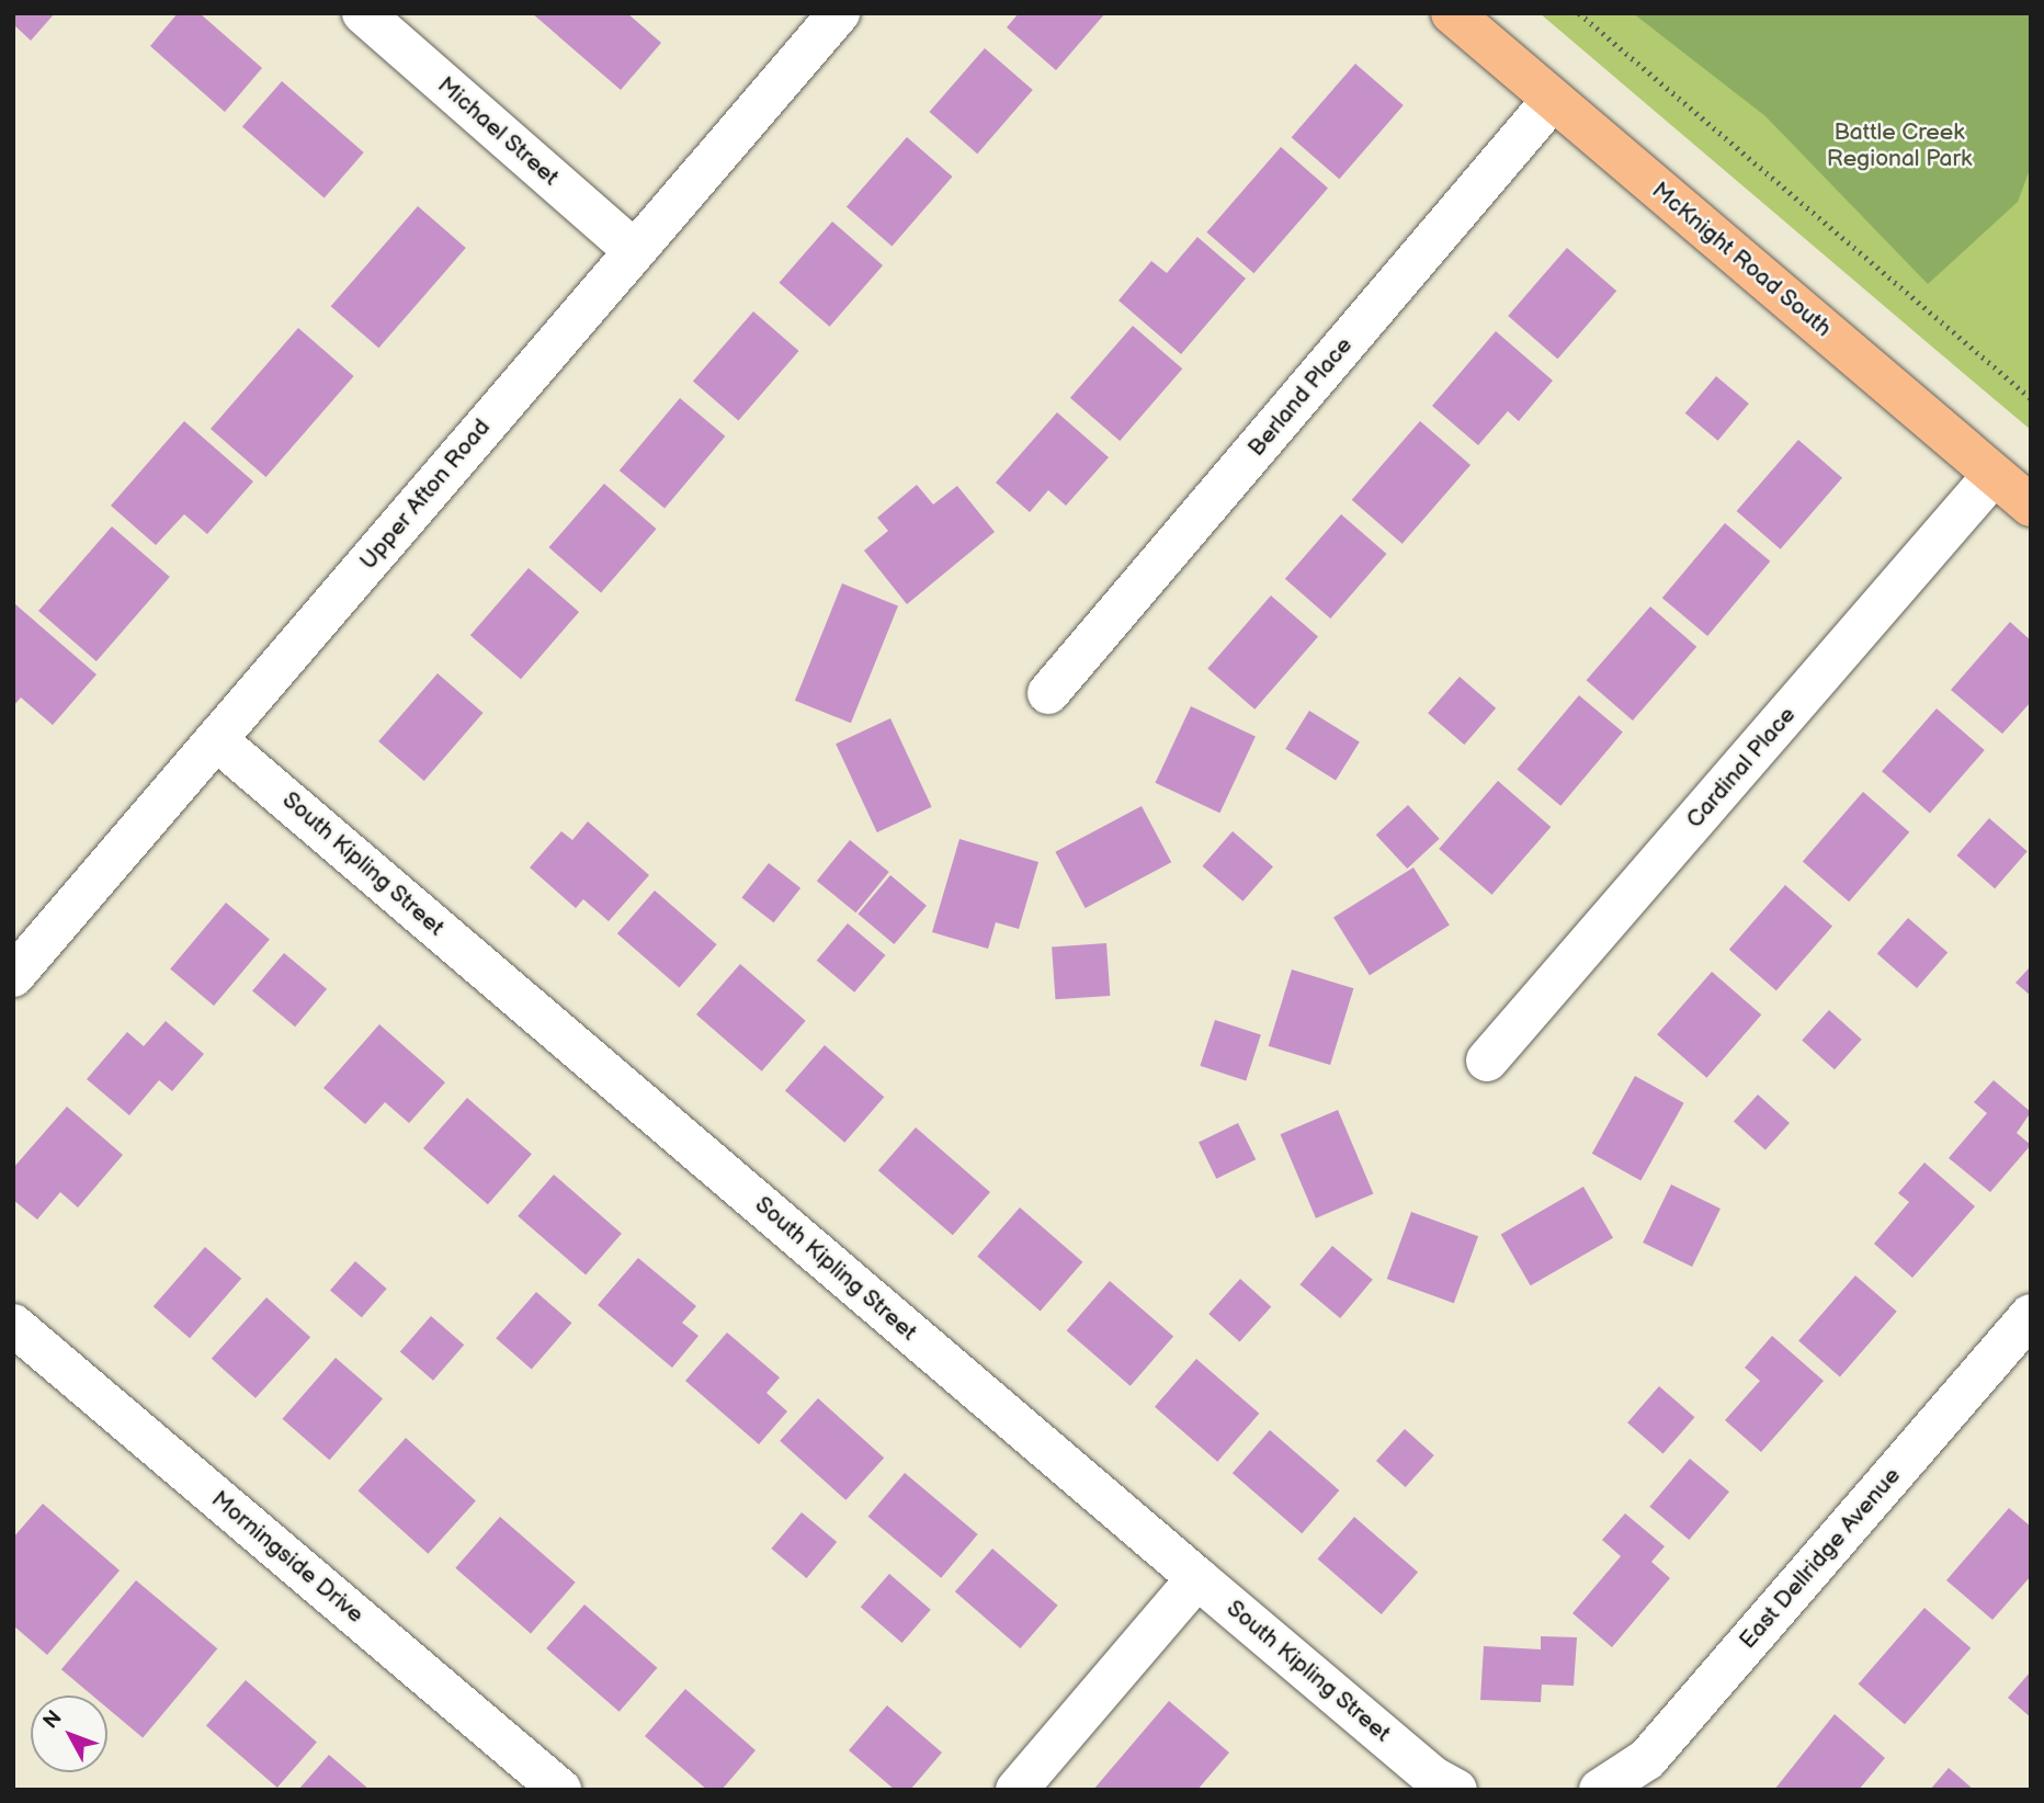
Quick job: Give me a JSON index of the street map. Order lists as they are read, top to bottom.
{
  "streets": {
    "main road": ["McKnight Road South"],
    "street": [
      "Michael Street",
      "Berland Place",
      "Upper Afton Road",
      "Cardinal Place",
      "South Kipling Street",
      "Morningside Drive",
      "East Dellridge Avenue"
    ]
  },
  "crossings": [
    ["Michael Street", "Upper Afton Road"],
    ["McKnight Road South", "Berland Place"],
    ["McKnight Road South", "Cardinal Place"],
    ["Upper Afton Road", "South Kipling Street"]
  ],
  "parks": ["Battle Creek Regional Park"],
  "north": "top left"
}
